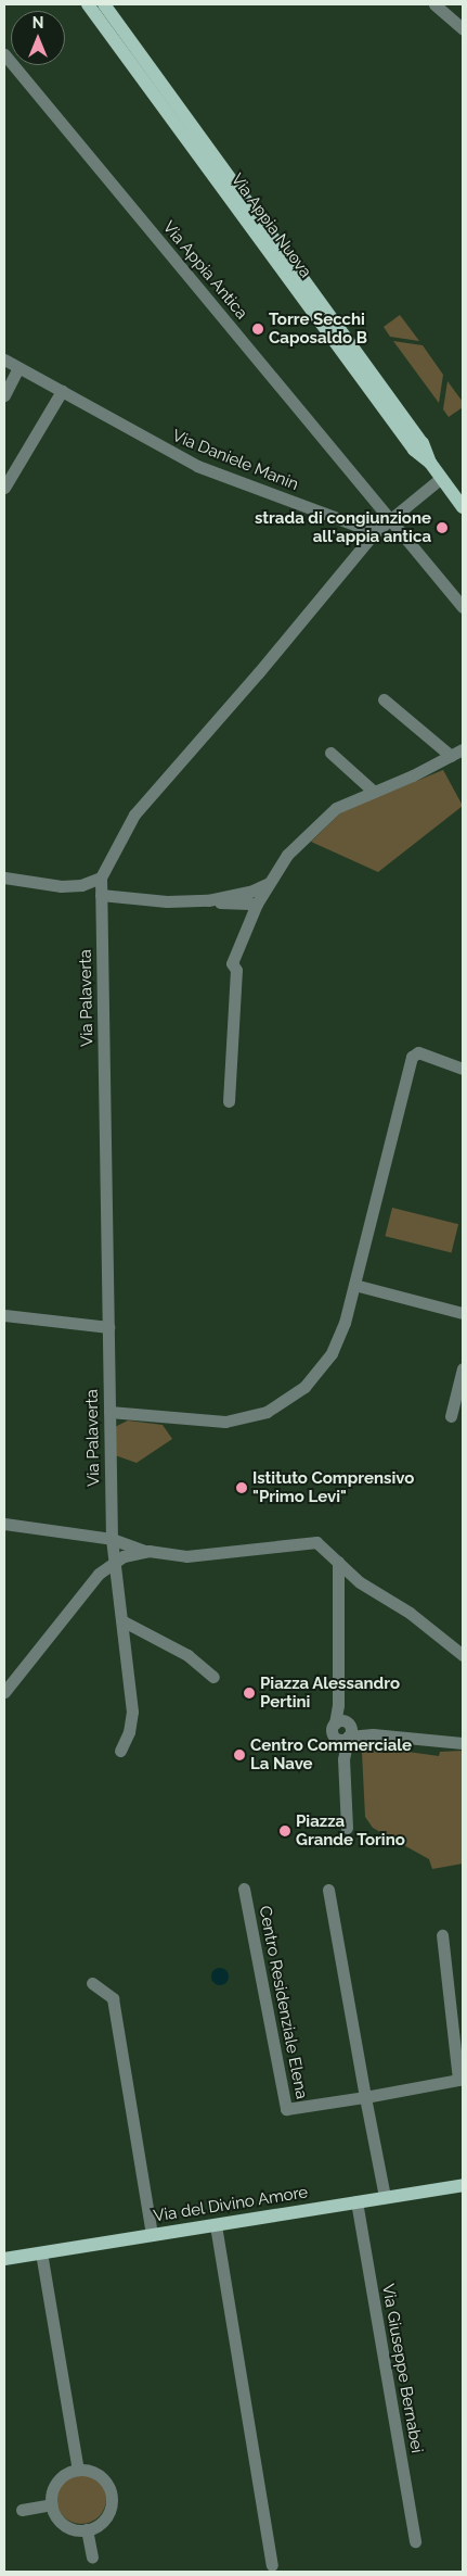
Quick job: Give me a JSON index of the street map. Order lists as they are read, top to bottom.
{
  "streets": {
    "main road": ["Via Appia Nuova", "Via del Divino Amore"],
    "street": [
      "Via Appia Antica",
      "Via Daniele Manin",
      "Via Palaverta",
      "Centro Residenziale Elena",
      "Via Giuseppe Bernabei"
    ]
  },
  "crossings": [
    ["Via Appia Nuova", "Via Palaverta"],
    ["Via Appia Antica", "Via Palaverta"],
    ["Via Daniele Manin", "Via Palaverta"],
    ["Via del Divino Amore", "Via Giuseppe Bernabei"]
  ],
  "places": [
    "Torre Secchi Caposaldo B",
    "strada di congiunzione all'appia antica",
    "Istituto Comprensivo \"Primo Levi\"",
    "Piazza Alessandro Pertini",
    "Centro Commerciale La Nave",
    "Piazza Grande Torino"
  ],
  "north": "top"
}
